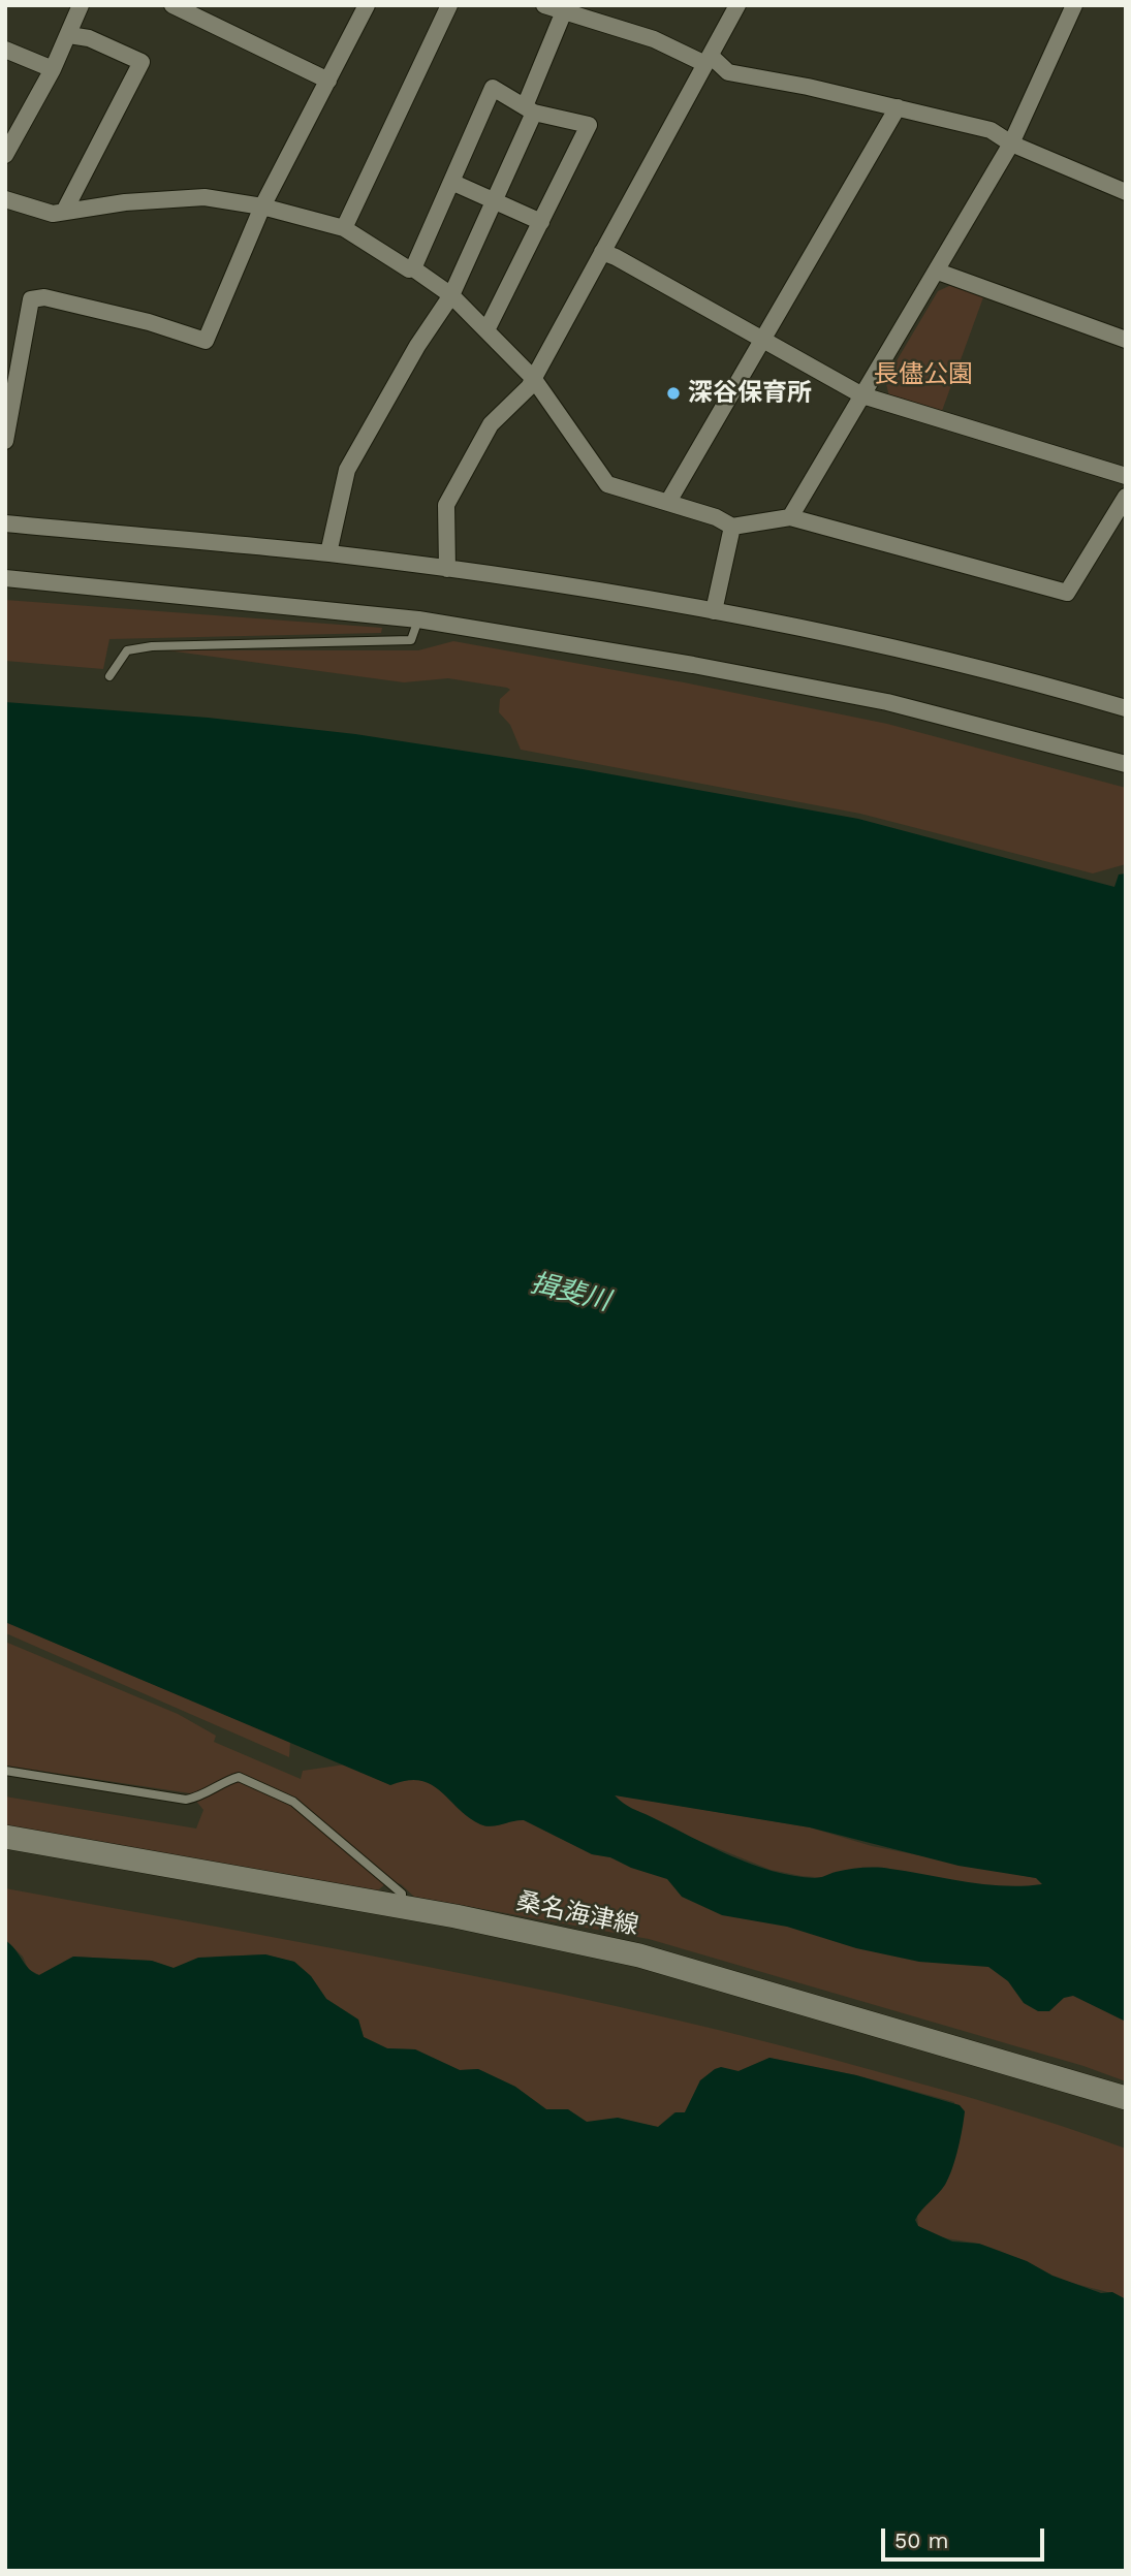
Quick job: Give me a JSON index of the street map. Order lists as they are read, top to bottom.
{
  "streets": {
    "main road": ["桑名海津線"]
  },
  "water": ["揖斐川"],
  "parks": ["長儘公園"],
  "places": ["深谷保育所"],
  "scale_bar": "50 m"
}
